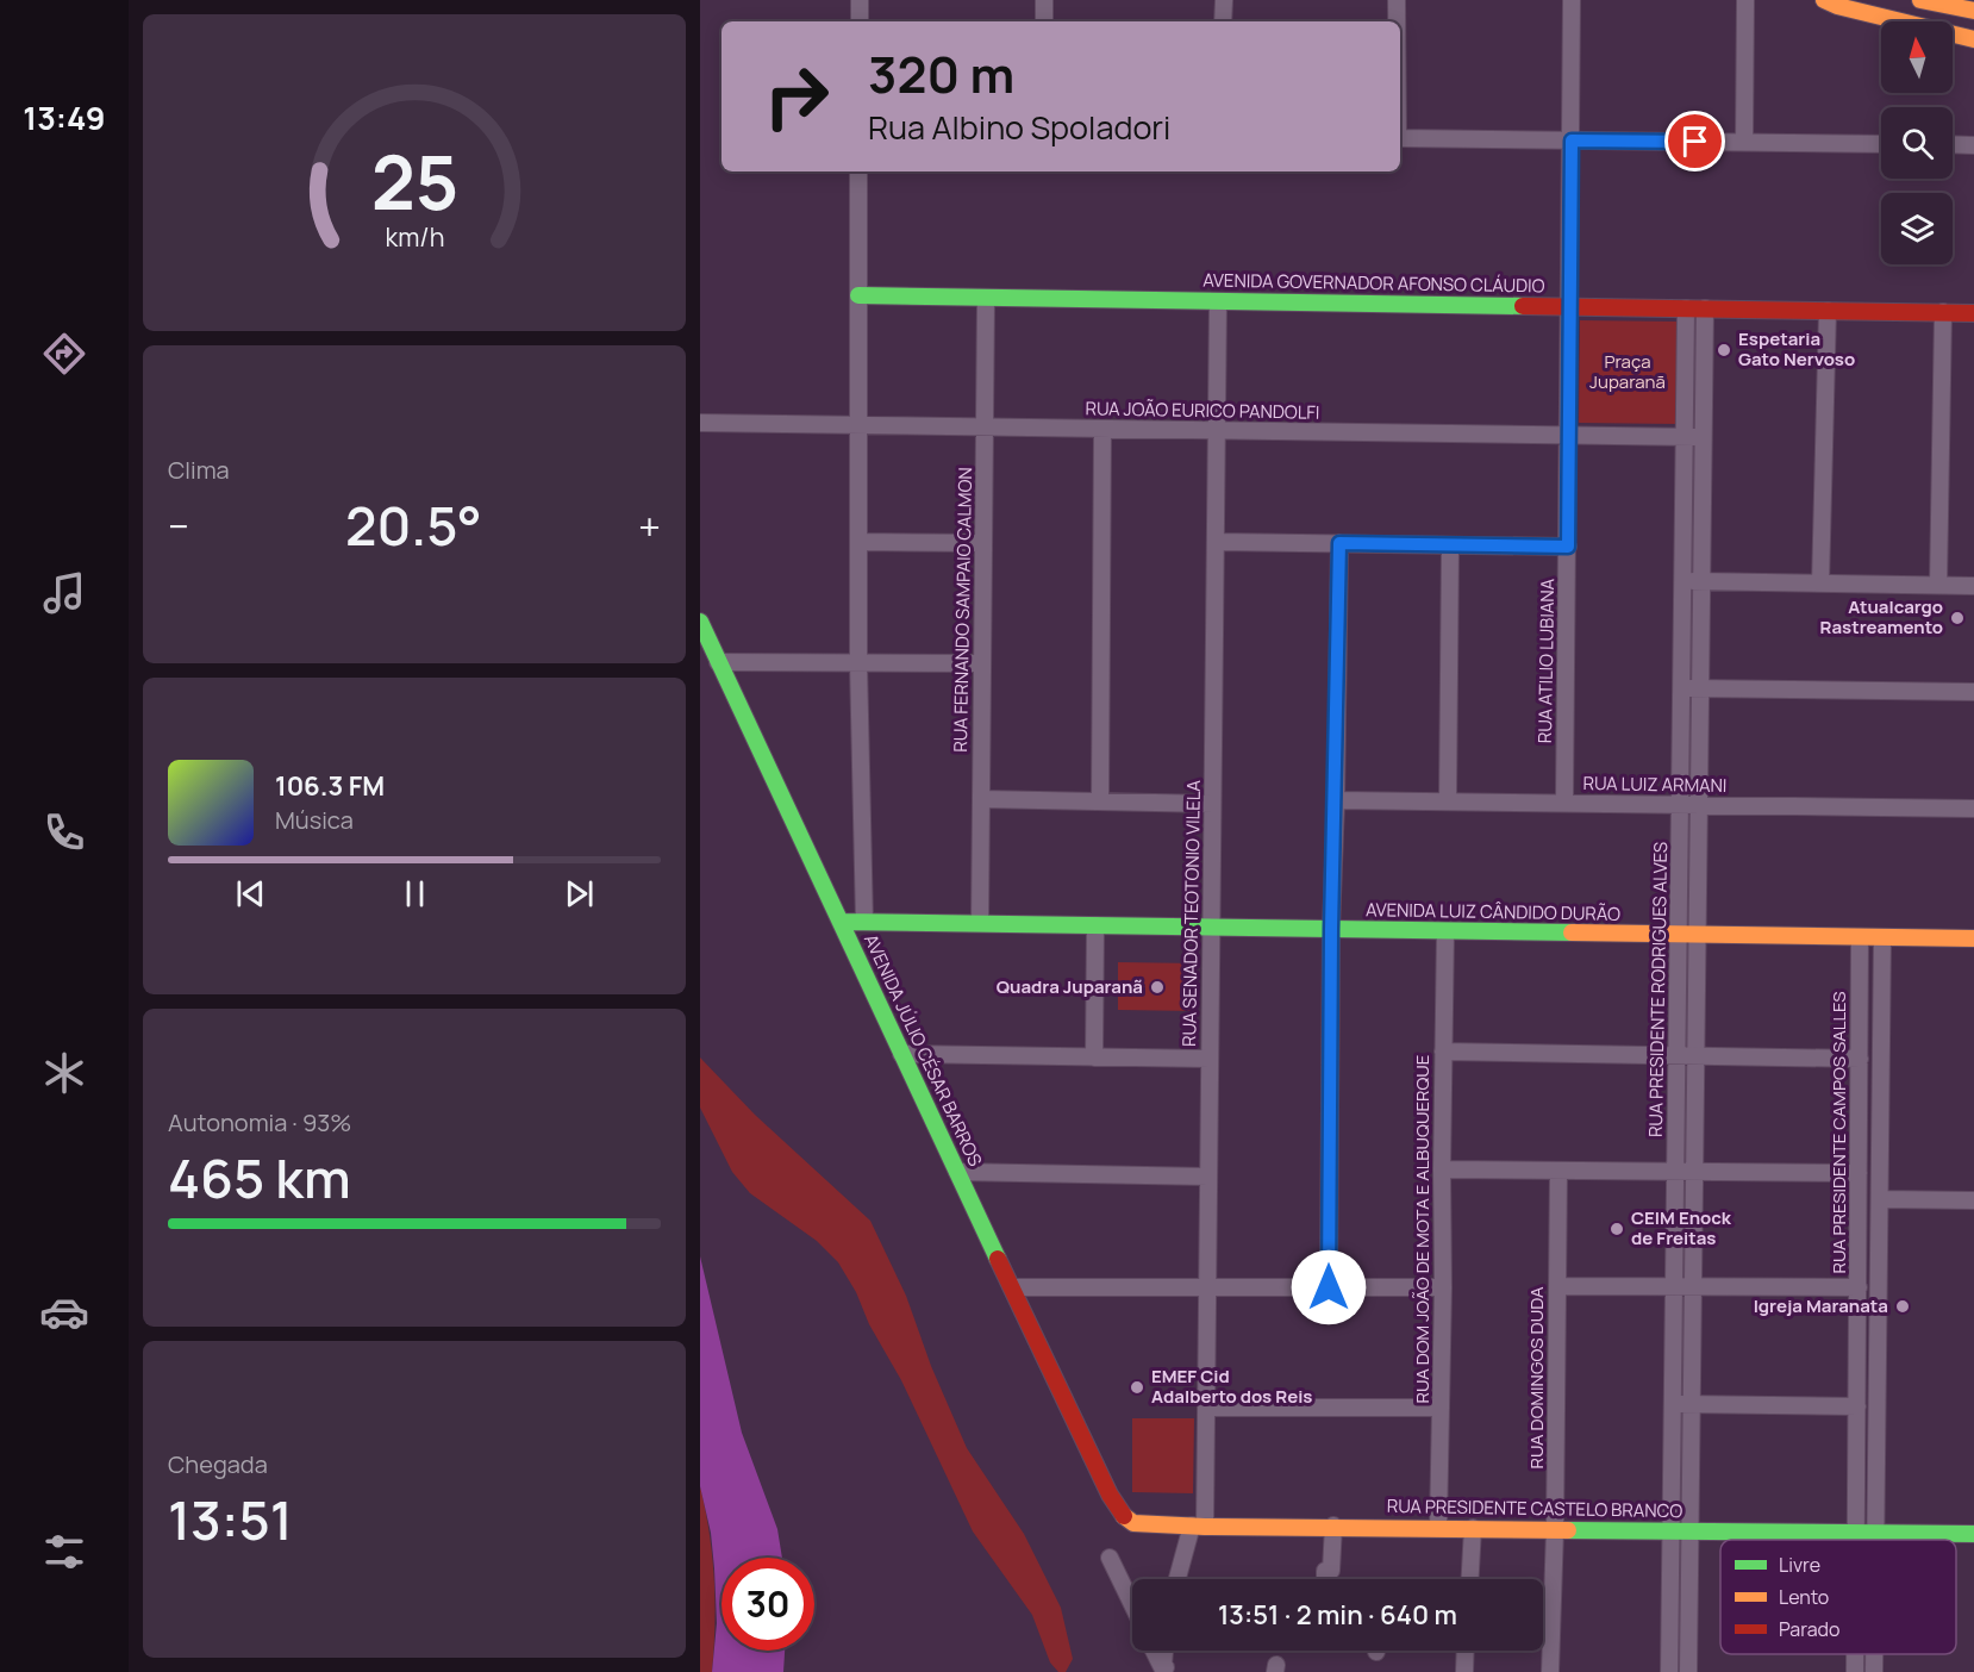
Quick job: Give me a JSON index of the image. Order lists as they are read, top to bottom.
{
  "streets": {
    "street": [
      "AVENIDA GOVERNADOR AFONSO CLÁUDIO",
      "RUA JOÃO EURICO PANDOLFI",
      "RUA FERNANDO SAMPAIO CALMON",
      "RUA ATILIO LUBIANA",
      "RUA LUIZ ARMANI",
      "AVENIDA LUIZ CÂNDIDO DURÃO",
      "RUA SENADOR TEOTONIO VILELA",
      "RUA PRESIDENTE RODRIGUES ALVES",
      "AVENIDA JÚLIO CÉSAR BARROS",
      "RUA PRESIDENTE CAMPOS SALLES",
      "RUA DOM JOÃO DE MOTA E ALBUQUERQUE",
      "RUA DOMINGOS DUDA",
      "RUA PRESIDENTE CASTELO BRANCO"
    ]
  },
  "crossings": [
    ["AVENIDA GOVERNADOR AFONSO CLÁUDIO", "RUA FERNANDO SAMPAIO CALMON"],
    ["AVENIDA GOVERNADOR AFONSO CLÁUDIO", "RUA ATILIO LUBIANA"],
    ["AVENIDA GOVERNADOR AFONSO CLÁUDIO", "RUA SENADOR TEOTONIO VILELA"],
    ["AVENIDA GOVERNADOR AFONSO CLÁUDIO", "RUA PRESIDENTE RODRIGUES ALVES"],
    ["RUA JOÃO EURICO PANDOLFI", "RUA FERNANDO SAMPAIO CALMON"],
    ["RUA JOÃO EURICO PANDOLFI", "RUA ATILIO LUBIANA"],
    ["RUA JOÃO EURICO PANDOLFI", "RUA SENADOR TEOTONIO VILELA"],
    ["RUA JOÃO EURICO PANDOLFI", "RUA PRESIDENTE RODRIGUES ALVES"],
    ["RUA FERNANDO SAMPAIO CALMON", "AVENIDA LUIZ CÂNDIDO DURÃO"],
    ["RUA ATILIO LUBIANA", "RUA LUIZ ARMANI"],
    ["RUA LUIZ ARMANI", "RUA PRESIDENTE RODRIGUES ALVES"],
    ["AVENIDA LUIZ CÂNDIDO DURÃO", "RUA SENADOR TEOTONIO VILELA"],
    ["AVENIDA LUIZ CÂNDIDO DURÃO", "RUA PRESIDENTE RODRIGUES ALVES"],
    ["AVENIDA LUIZ CÂNDIDO DURÃO", "AVENIDA JÚLIO CÉSAR BARROS"],
    ["AVENIDA LUIZ CÂNDIDO DURÃO", "RUA PRESIDENTE CAMPOS SALLES"],
    ["AVENIDA LUIZ CÂNDIDO DURÃO", "RUA DOM JOÃO DE MOTA E ALBUQUERQUE"],
    ["RUA SENADOR TEOTONIO VILELA", "RUA PRESIDENTE CASTELO BRANCO"],
    ["RUA PRESIDENTE RODRIGUES ALVES", "RUA PRESIDENTE CASTELO BRANCO"],
    ["AVENIDA JÚLIO CÉSAR BARROS", "RUA PRESIDENTE CASTELO BRANCO"],
    ["RUA PRESIDENTE CAMPOS SALLES", "RUA PRESIDENTE CASTELO BRANCO"],
    ["RUA DOM JOÃO DE MOTA E ALBUQUERQUE", "RUA PRESIDENTE CASTELO BRANCO"],
    ["RUA DOMINGOS DUDA", "RUA PRESIDENTE CASTELO BRANCO"]
  ],
  "parks": ["Praça Juparanã"],
  "places": [
    "Espetaria Gato Nervoso",
    "Atualcargo Rastreamento",
    "Quadra Juparanã",
    "CEIM Enock de Freitas",
    "Igreja Maranata",
    "EMEF Cid Adalberto dos Reis"
  ],
  "legend": ["Livre", "Lento", "Parado"],
  "north": "top",
  "page": {
    "tabs": "13:49",
    "turn": ["320 m", "Rua Albino Spoladori"],
    "tile": [
      "Clima",
      ["Autonomia · 93%", "465 km"],
      ["Chegada", "13:51"]
    ],
    "heat": ["−", "20.5°", "+"],
    "song": ["106.3 FM", "Música"],
    "limit": "30",
    "trip": "13:51 · 2 min · 640 m",
    "gauge": ["25", "km/h"]
  }
}
